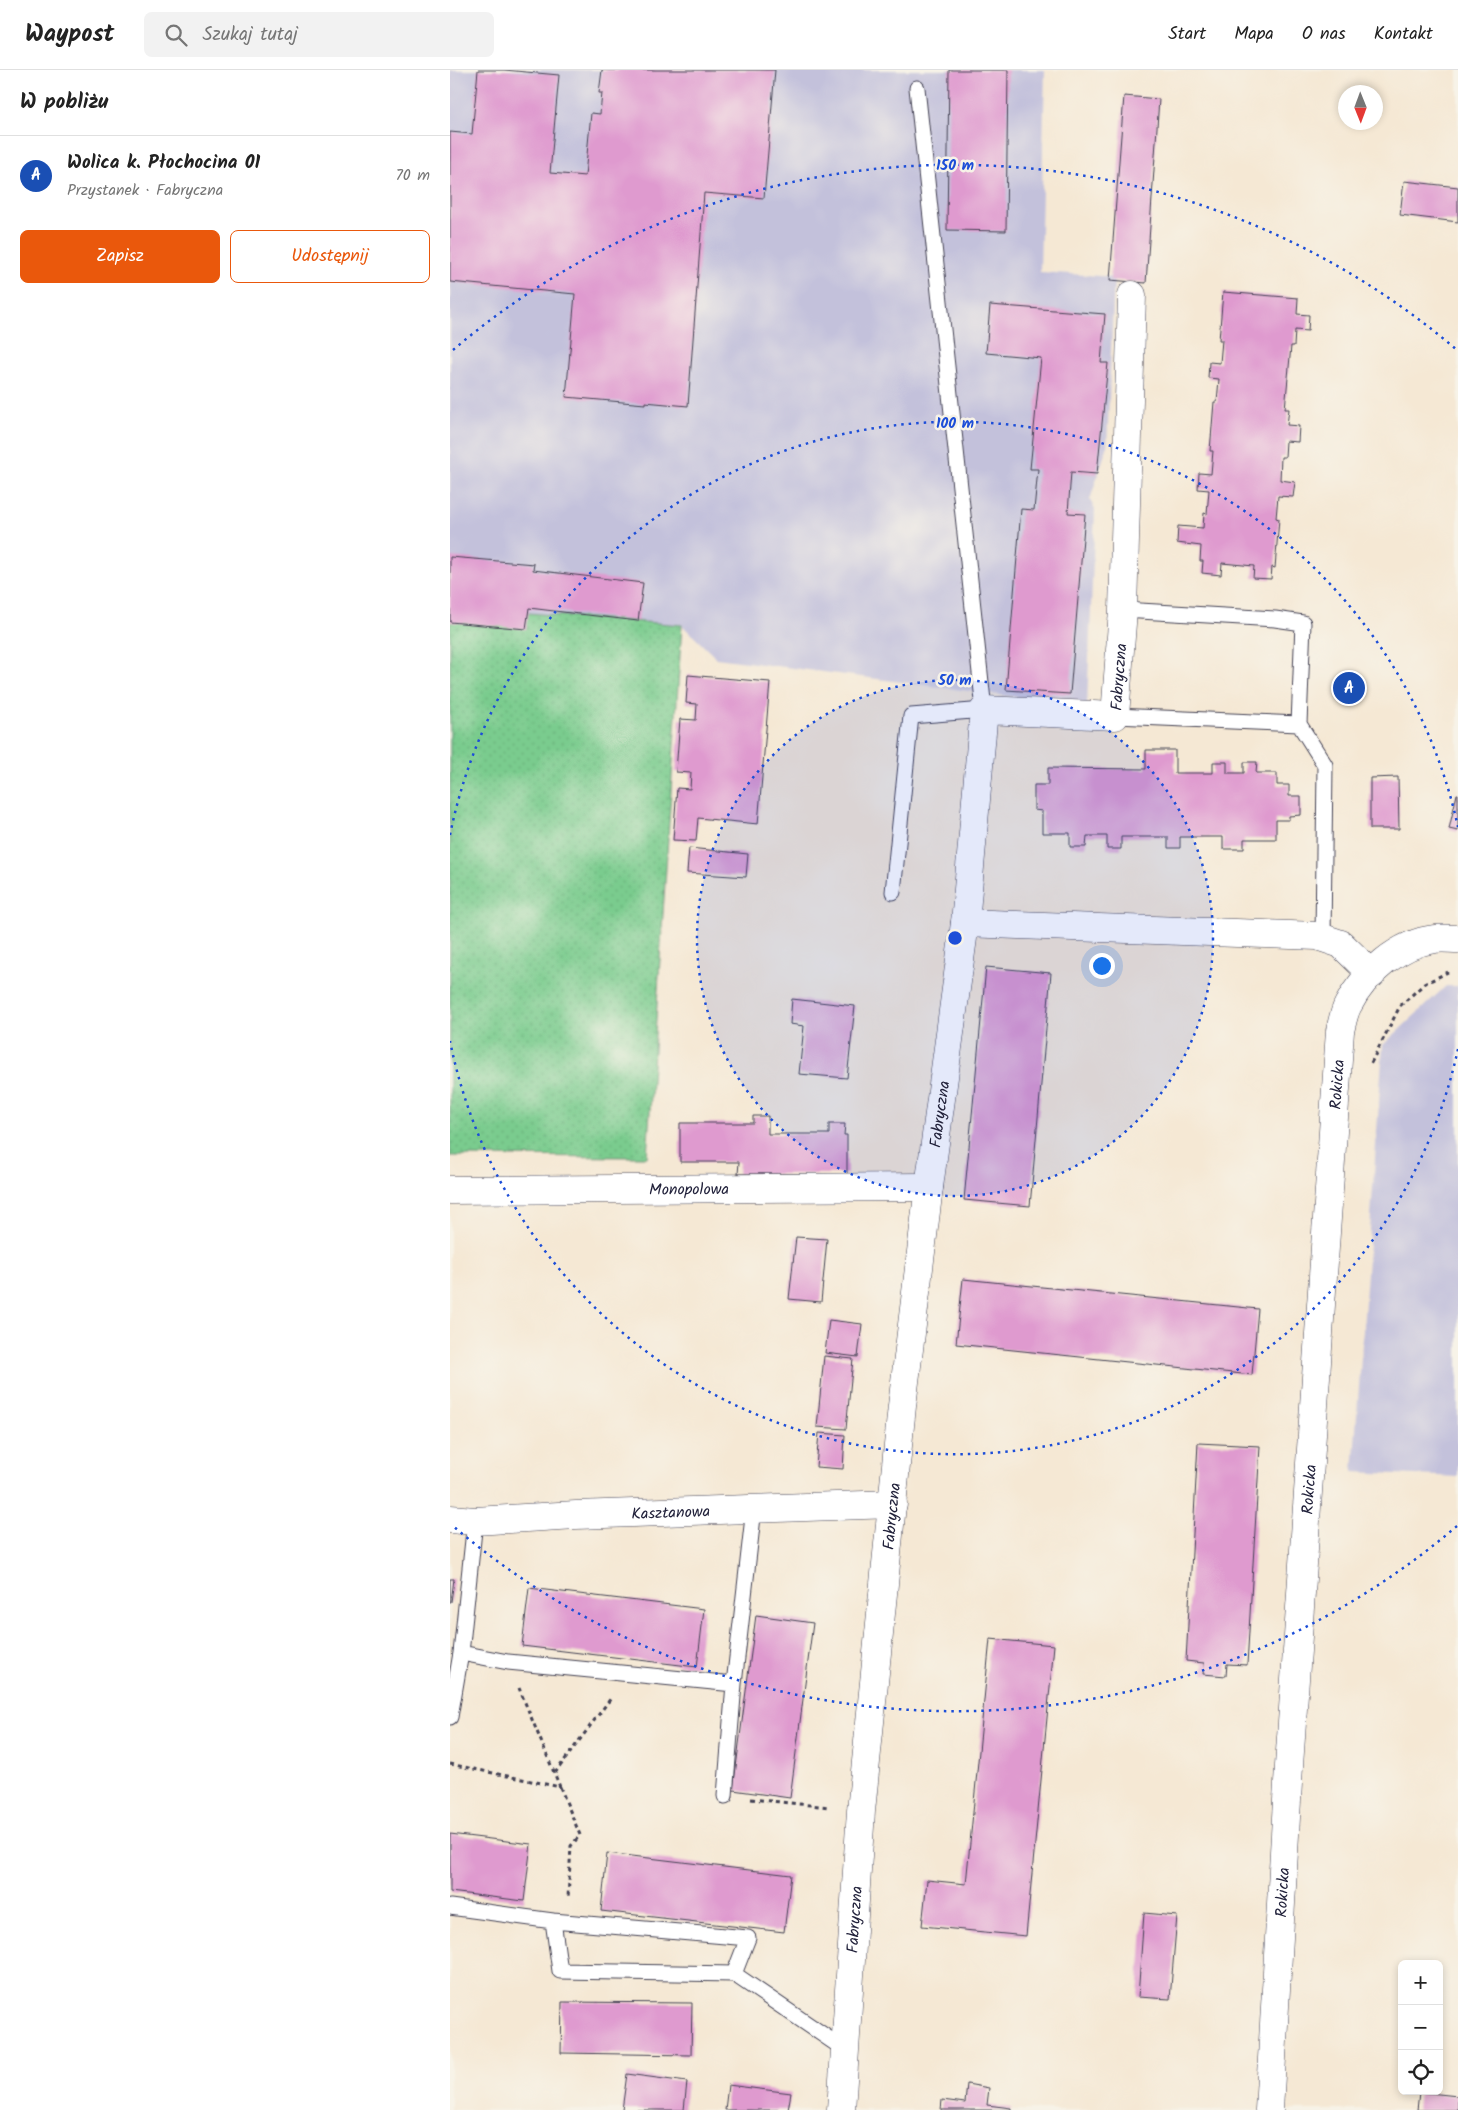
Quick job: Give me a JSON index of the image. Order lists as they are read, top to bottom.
{
  "streets": {
    "street": [
      "Fabryczna",
      "Rokicka",
      "Monopolowa",
      "Kasztanowa"
    ]
  },
  "crossings": [
    ["Fabryczna", "Monopolowa"],
    ["Fabryczna", "Kasztanowa"]
  ],
  "north": "bottom",
  "page": {
    "header": "Waypost",
    "search": "Szukaj tutaj",
    "nav": [
      "Start",
      "Mapa",
      "O nas",
      "Kontakt"
    ],
    "heading": "W pobliżu",
    "list": [
      {
        "mark": "A",
        "name": "Wolica k. Płochocina 01",
        "note": "Przystanek · Fabryczna",
        "value": "70 m"
      }
    ],
    "buttons": ["Zapisz", "Udostępnij"],
    "pins": "A",
    "map_buttons": ["+", "−"]
  },
  "rings": ["150 m", "100 m", "50 m"]
}
